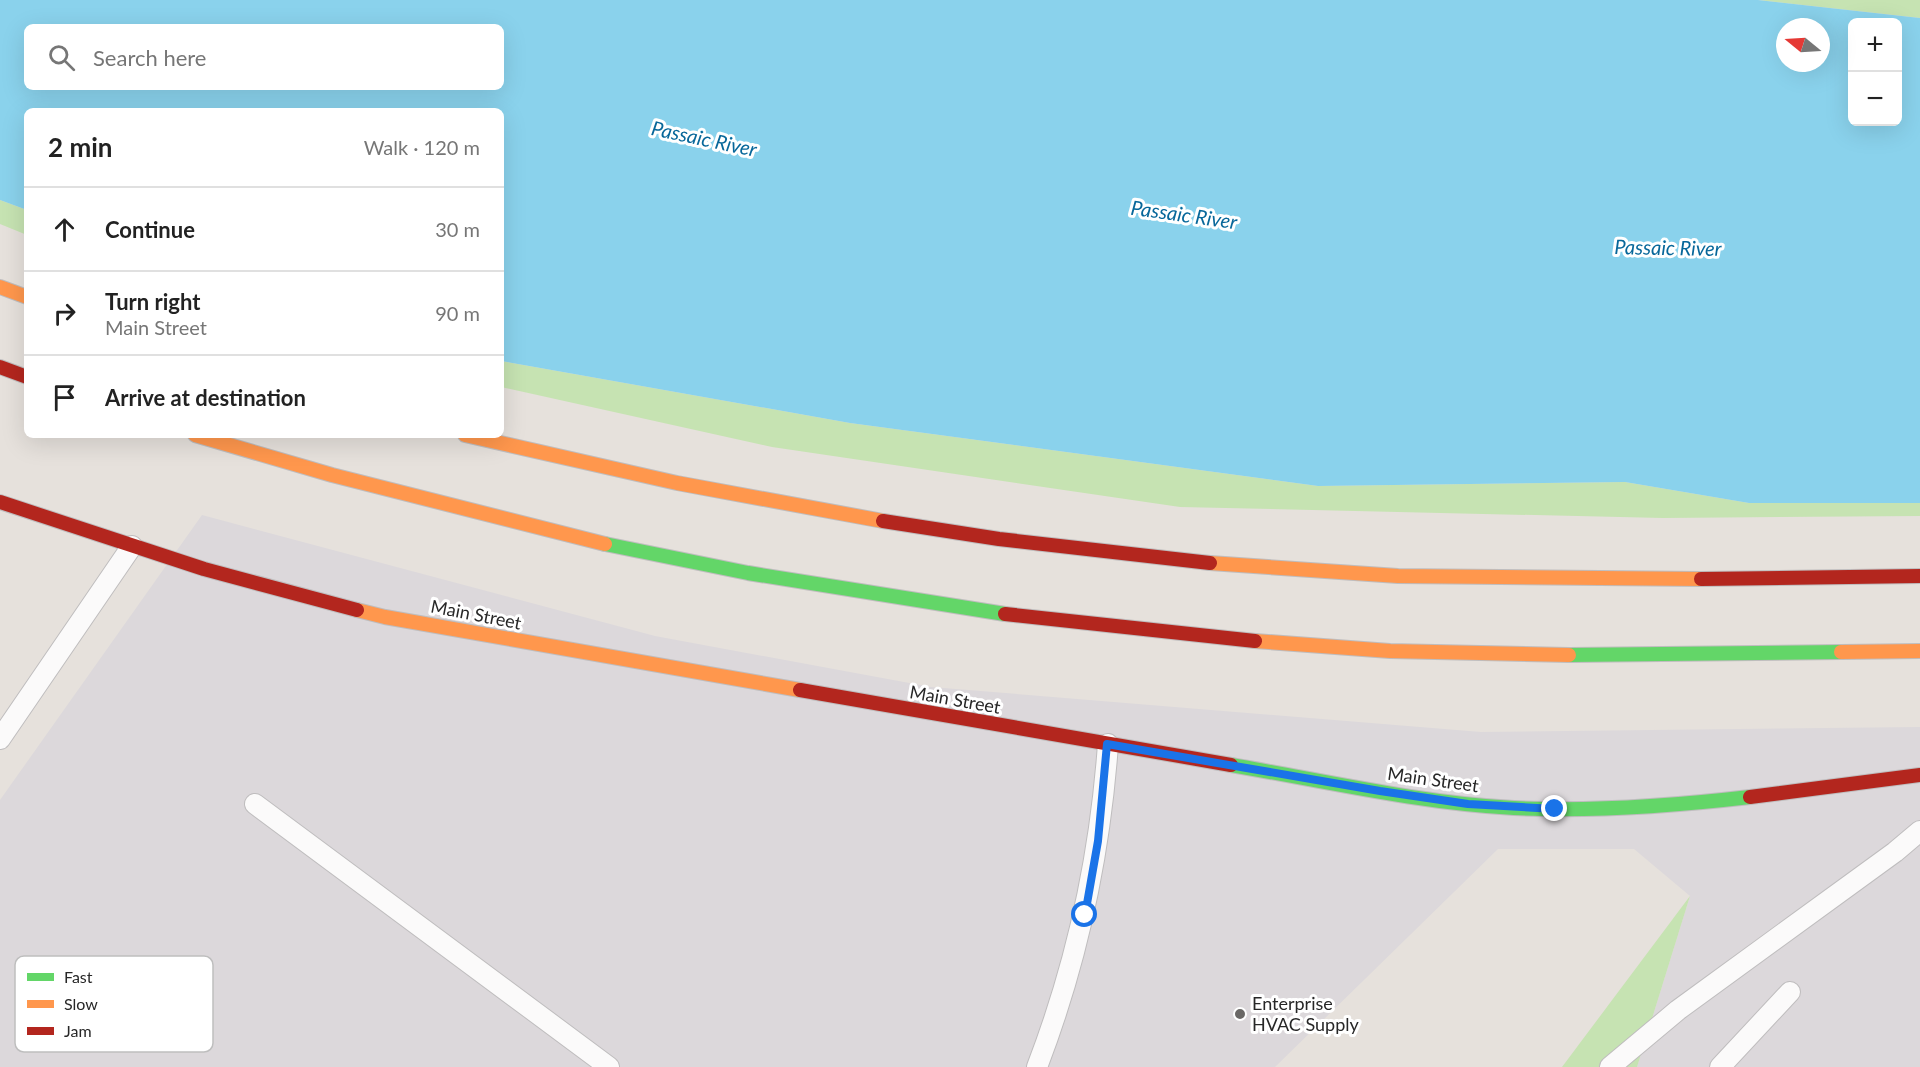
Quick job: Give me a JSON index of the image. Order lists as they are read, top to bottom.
{
  "streets": {
    "main road": ["Main Street"]
  },
  "water": ["Passaic River"],
  "places": ["Enterprise HVAC Supply"],
  "legend": ["Fast", "Slow", "Jam"],
  "north": "left",
  "page": {
    "map_buttons": ["+", "−"],
    "search": "Search here",
    "heading": ["2 min", "Walk · 120 m"],
    "list": [
      ["Continue", "30 m"],
      ["Turn right", "Main Street", "90 m"],
      "Arrive at destination"
    ]
  }
}
